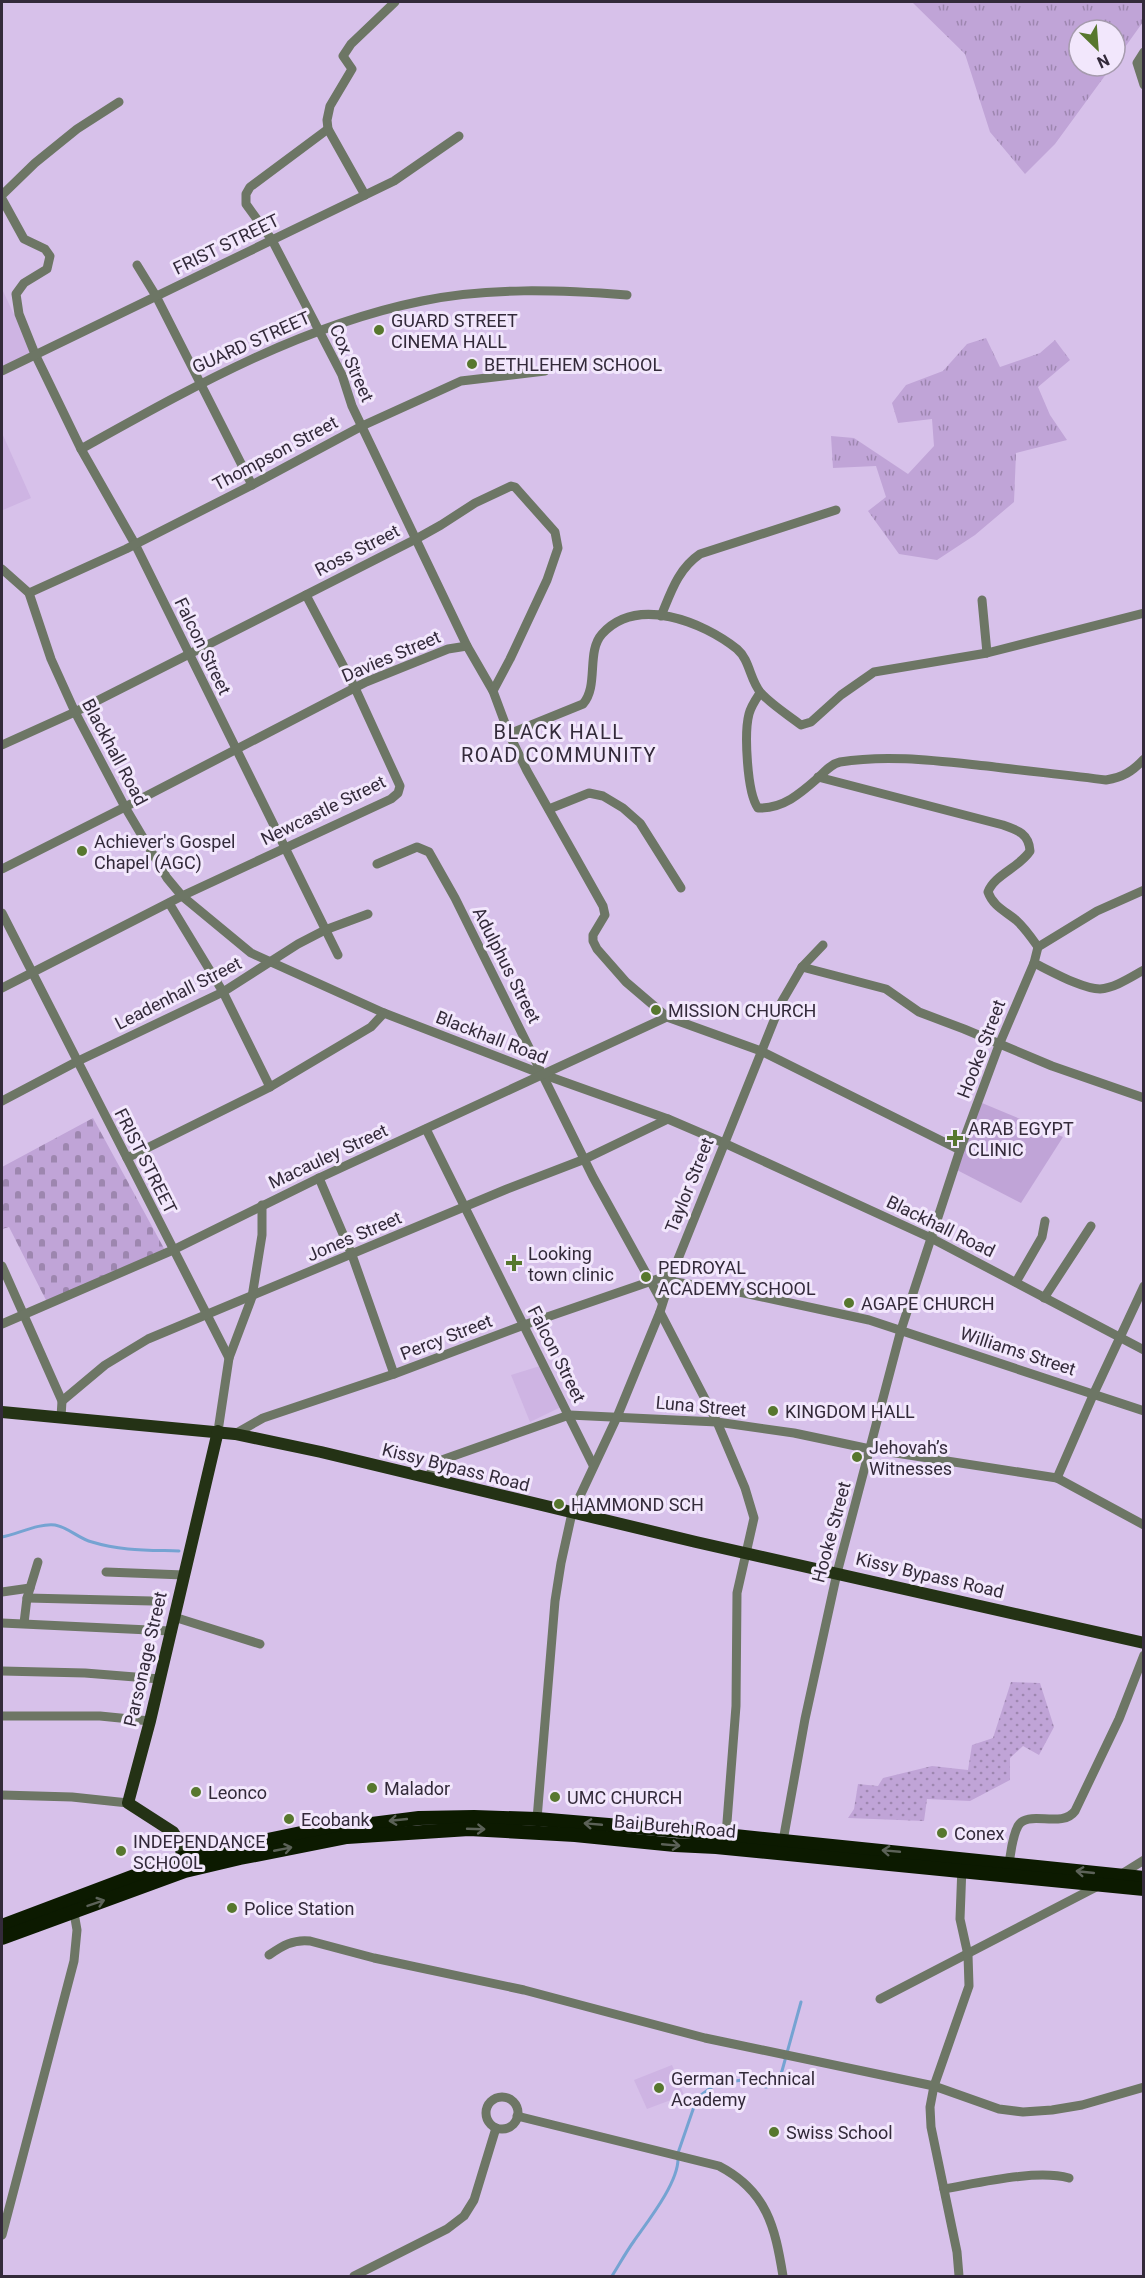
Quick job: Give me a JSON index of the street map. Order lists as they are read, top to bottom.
{
  "streets": {
    "highway": ["Bai Bureh Road"],
    "main road": ["Kissy Bypass Road", "Parsonage Street"],
    "street": [
      "FRIST STREET",
      "GUARD STREET",
      "Cox Street",
      "Thompson Street",
      "Ross Street",
      "Falcon Street",
      "Davies Street",
      "Blackhall Road",
      "Newcastle Street",
      "Adulphus Street",
      "Leadenhall Street",
      "Hooke Street",
      "Macauley Street",
      "Taylor Street",
      "Jones Street",
      "Percy Street",
      "Williams Street",
      "Luna Street"
    ]
  },
  "crossings": [
    ["FRIST STREET", "Cox Street"],
    ["FRIST STREET", "Falcon Street"],
    ["FRIST STREET", "Newcastle Street"],
    ["FRIST STREET", "Leadenhall Street"],
    ["FRIST STREET", "Macauley Street"],
    ["FRIST STREET", "Jones Street"],
    ["GUARD STREET", "Cox Street"],
    ["GUARD STREET", "Falcon Street"],
    ["Cox Street", "Thompson Street"],
    ["Cox Street", "Ross Street"],
    ["Cox Street", "Davies Street"],
    ["Thompson Street", "Falcon Street"],
    ["Thompson Street", "Blackhall Road"],
    ["Ross Street", "Falcon Street"],
    ["Ross Street", "Davies Street"],
    ["Ross Street", "Blackhall Road"],
    ["Ross Street", "Newcastle Street"],
    ["Falcon Street", "Davies Street"],
    ["Falcon Street", "Newcastle Street"],
    ["Falcon Street", "Leadenhall Street"],
    ["Falcon Street", "Macauley Street"],
    ["Falcon Street", "Taylor Street"],
    ["Falcon Street", "Jones Street"],
    ["Falcon Street", "Percy Street"],
    ["Falcon Street", "Luna Street"],
    ["Davies Street", "Blackhall Road"],
    ["Davies Street", "Newcastle Street"],
    ["Davies Street", "Macauley Street"],
    ["Blackhall Road", "Newcastle Street"],
    ["Blackhall Road", "Adulphus Street"],
    ["Blackhall Road", "Leadenhall Street"],
    ["Blackhall Road", "Hooke Street"],
    ["Blackhall Road", "Macauley Street"],
    ["Blackhall Road", "Taylor Street"],
    ["Blackhall Road", "Jones Street"],
    ["Adulphus Street", "Macauley Street"],
    ["Adulphus Street", "Taylor Street"],
    ["Adulphus Street", "Jones Street"],
    ["Adulphus Street", "Percy Street"],
    ["Hooke Street", "Williams Street"],
    ["Hooke Street", "Luna Street"],
    ["Hooke Street", "Kissy Bypass Road"],
    ["Taylor Street", "Percy Street"],
    ["Taylor Street", "Williams Street"],
    ["Taylor Street", "Luna Street"],
    ["Taylor Street", "Kissy Bypass Road"],
    ["Percy Street", "Williams Street"],
    ["Percy Street", "Kissy Bypass Road"],
    ["Luna Street", "Kissy Bypass Road"],
    ["Kissy Bypass Road", "Parsonage Street"]
  ],
  "districts": ["BLACK HALL ROAD COMMUNITY"],
  "places": {
    "other": [
      "GUARD STREET CINEMA HALL",
      "BETHLEHEM SCHOOL",
      "Achiever's Gospel Chapel (AGC)",
      "MISSION CHURCH",
      "PEDROYAL ACADEMY SCHOOL",
      "AGAPE CHURCH",
      "KINGDOM HALL",
      "Jehovah’s Witnesses",
      "HAMMOND SCH",
      "Malador",
      "Leonco",
      "UMC CHURCH",
      "Ecobank",
      "Conex",
      "INDEPENDANCE SCHOOL",
      "Police Station",
      "German Technical Academy",
      "Swiss School"
    ],
    "health": ["ARAB EGYPT CLINIC", "Looking town clinic"]
  },
  "north": "bottom right"
}
